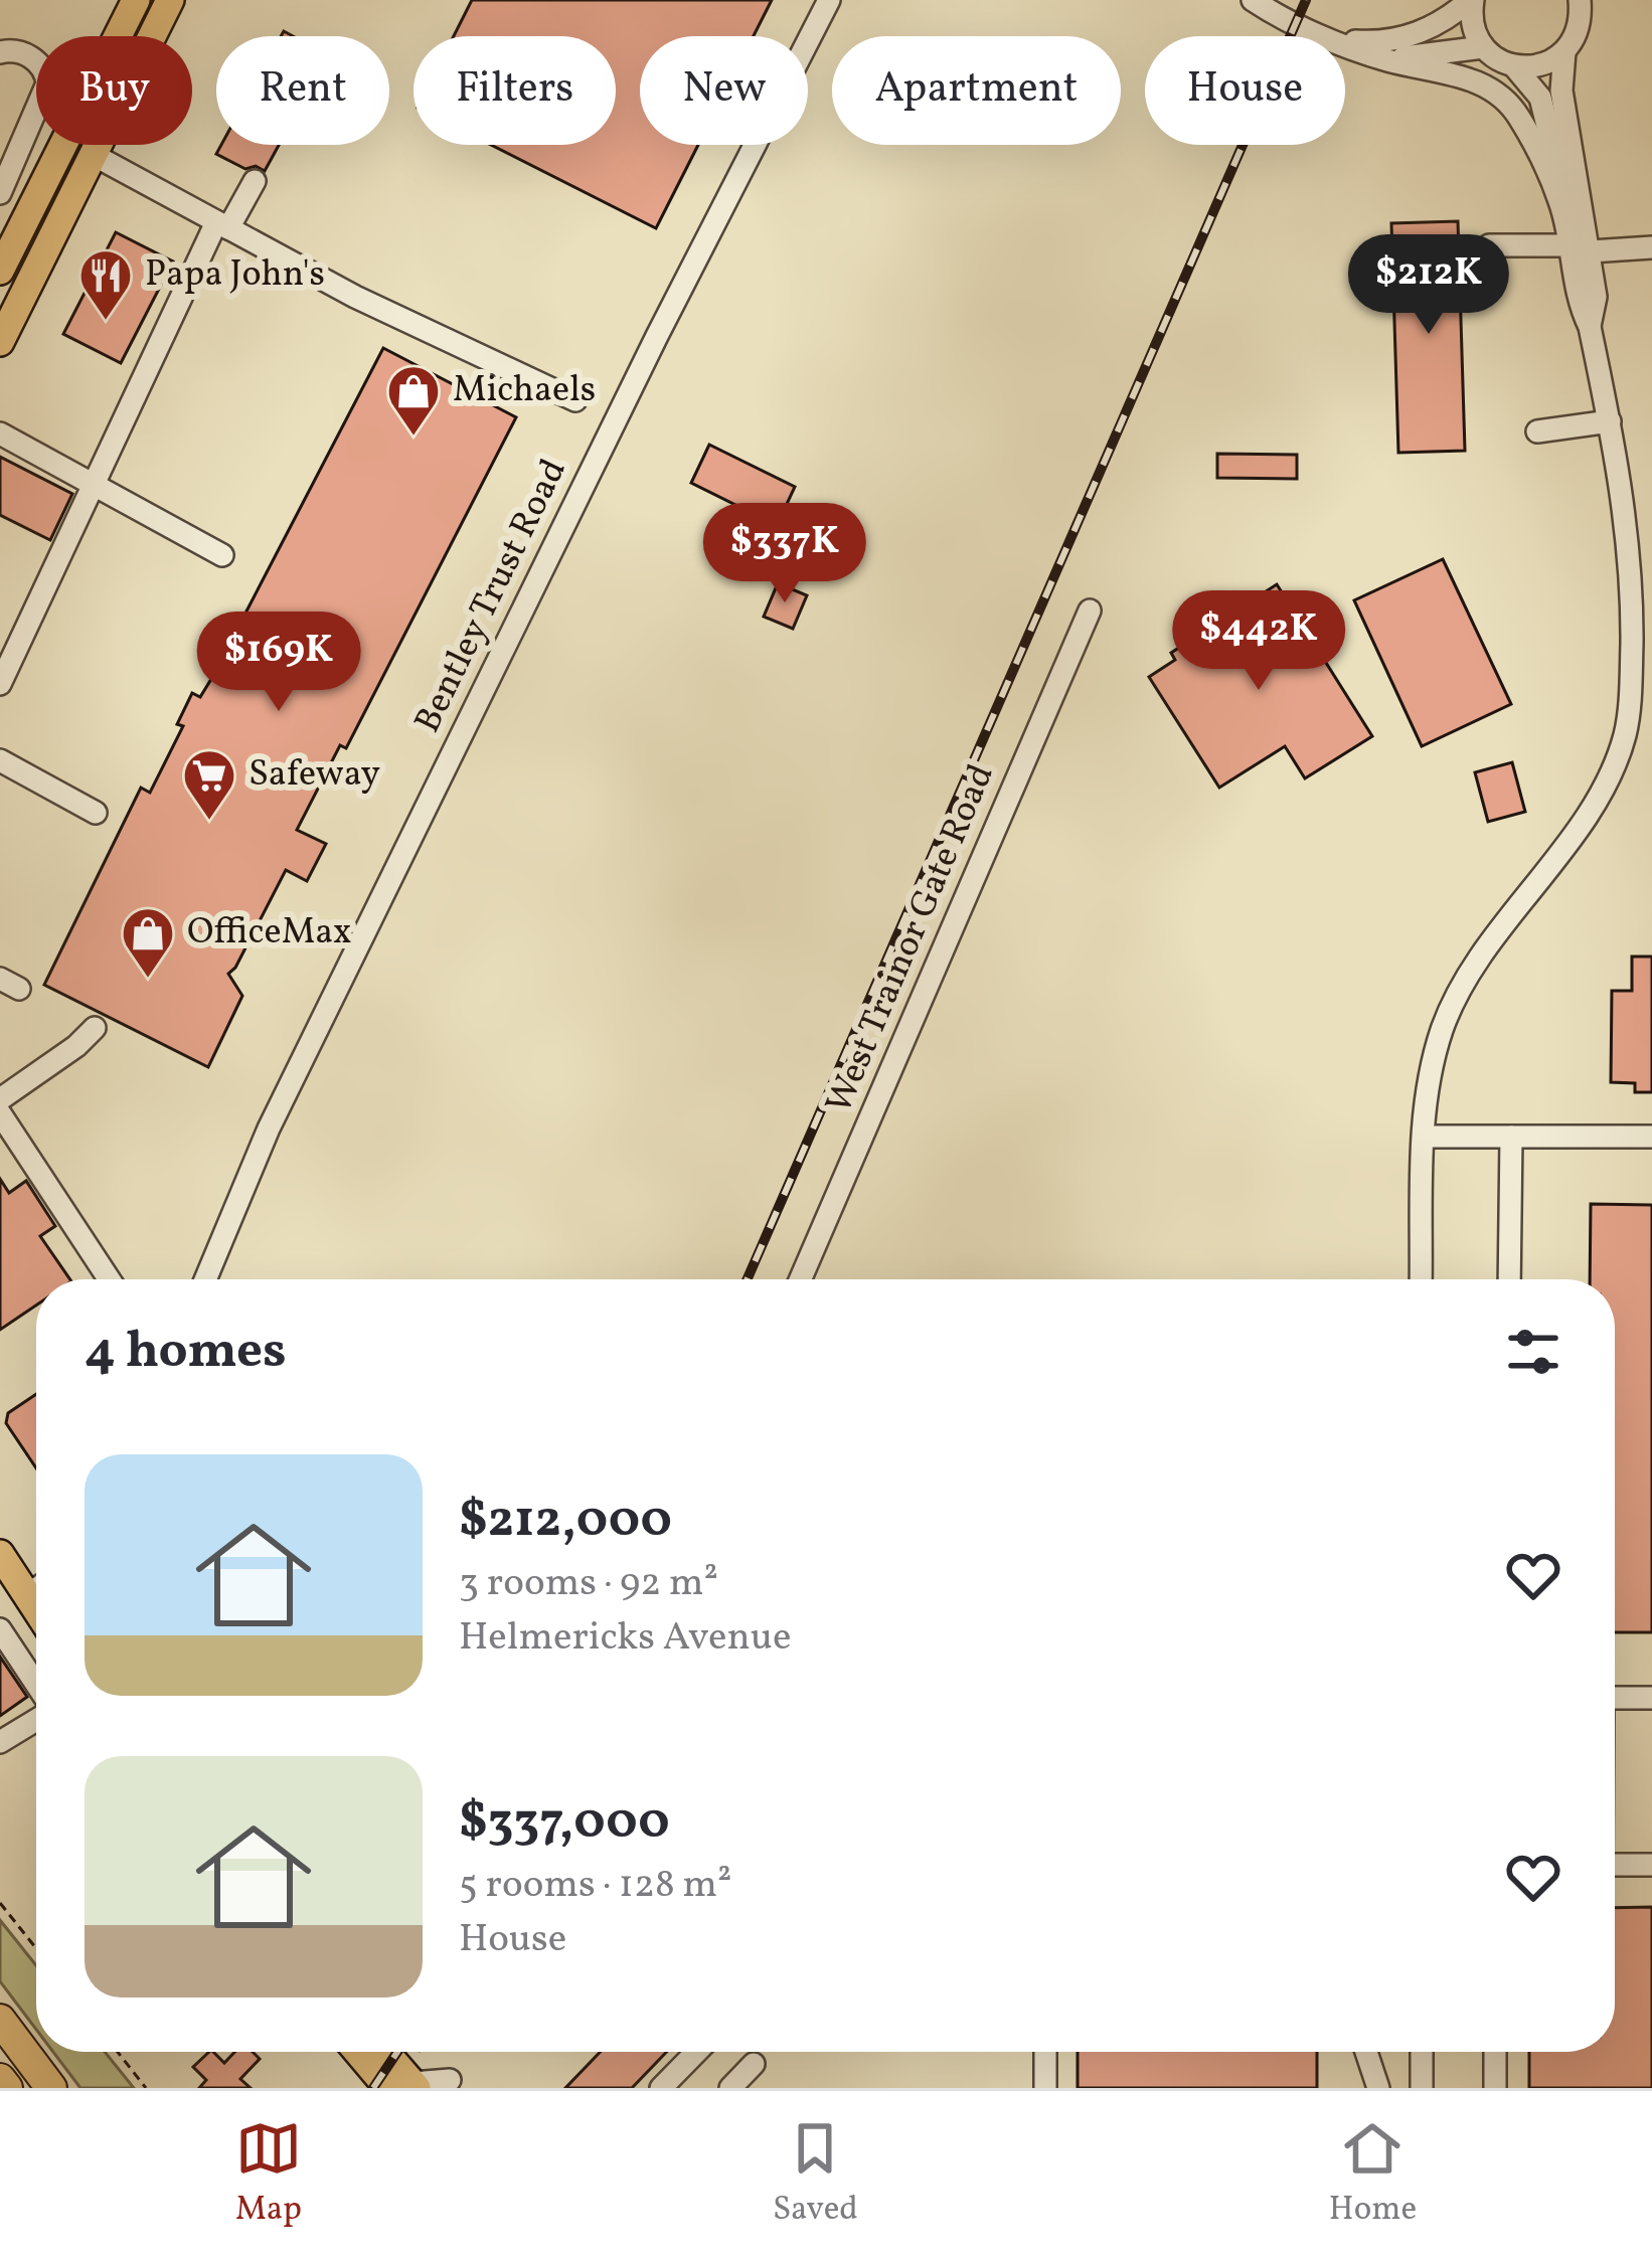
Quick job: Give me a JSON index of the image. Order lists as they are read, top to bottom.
{
  "streets": {
    "street": ["Bentley Trust Road", "West Trainor Gate Road"]
  },
  "places": {
    "restaurant": ["Papa John's"],
    "shop": ["Michaels", "OfficeMax"],
    "supermarket": ["Safeway"]
  },
  "page": {
    "chip": [
      "Buy",
      "Rent",
      "Filters",
      "New",
      "Apartment",
      "House"
    ],
    "price": [
      "$212K",
      "$337K",
      "$442K",
      "$169K"
    ],
    "heading": "4 homes",
    "list": [
      {
        "name": "$212,000",
        "note": "3 rooms · 92 m² · Helmericks Avenue"
      },
      {
        "name": "$337,000",
        "note": "5 rooms · 128 m² · House"
      }
    ],
    "tabs": ["Map", "Saved", "Home"]
  }
}
